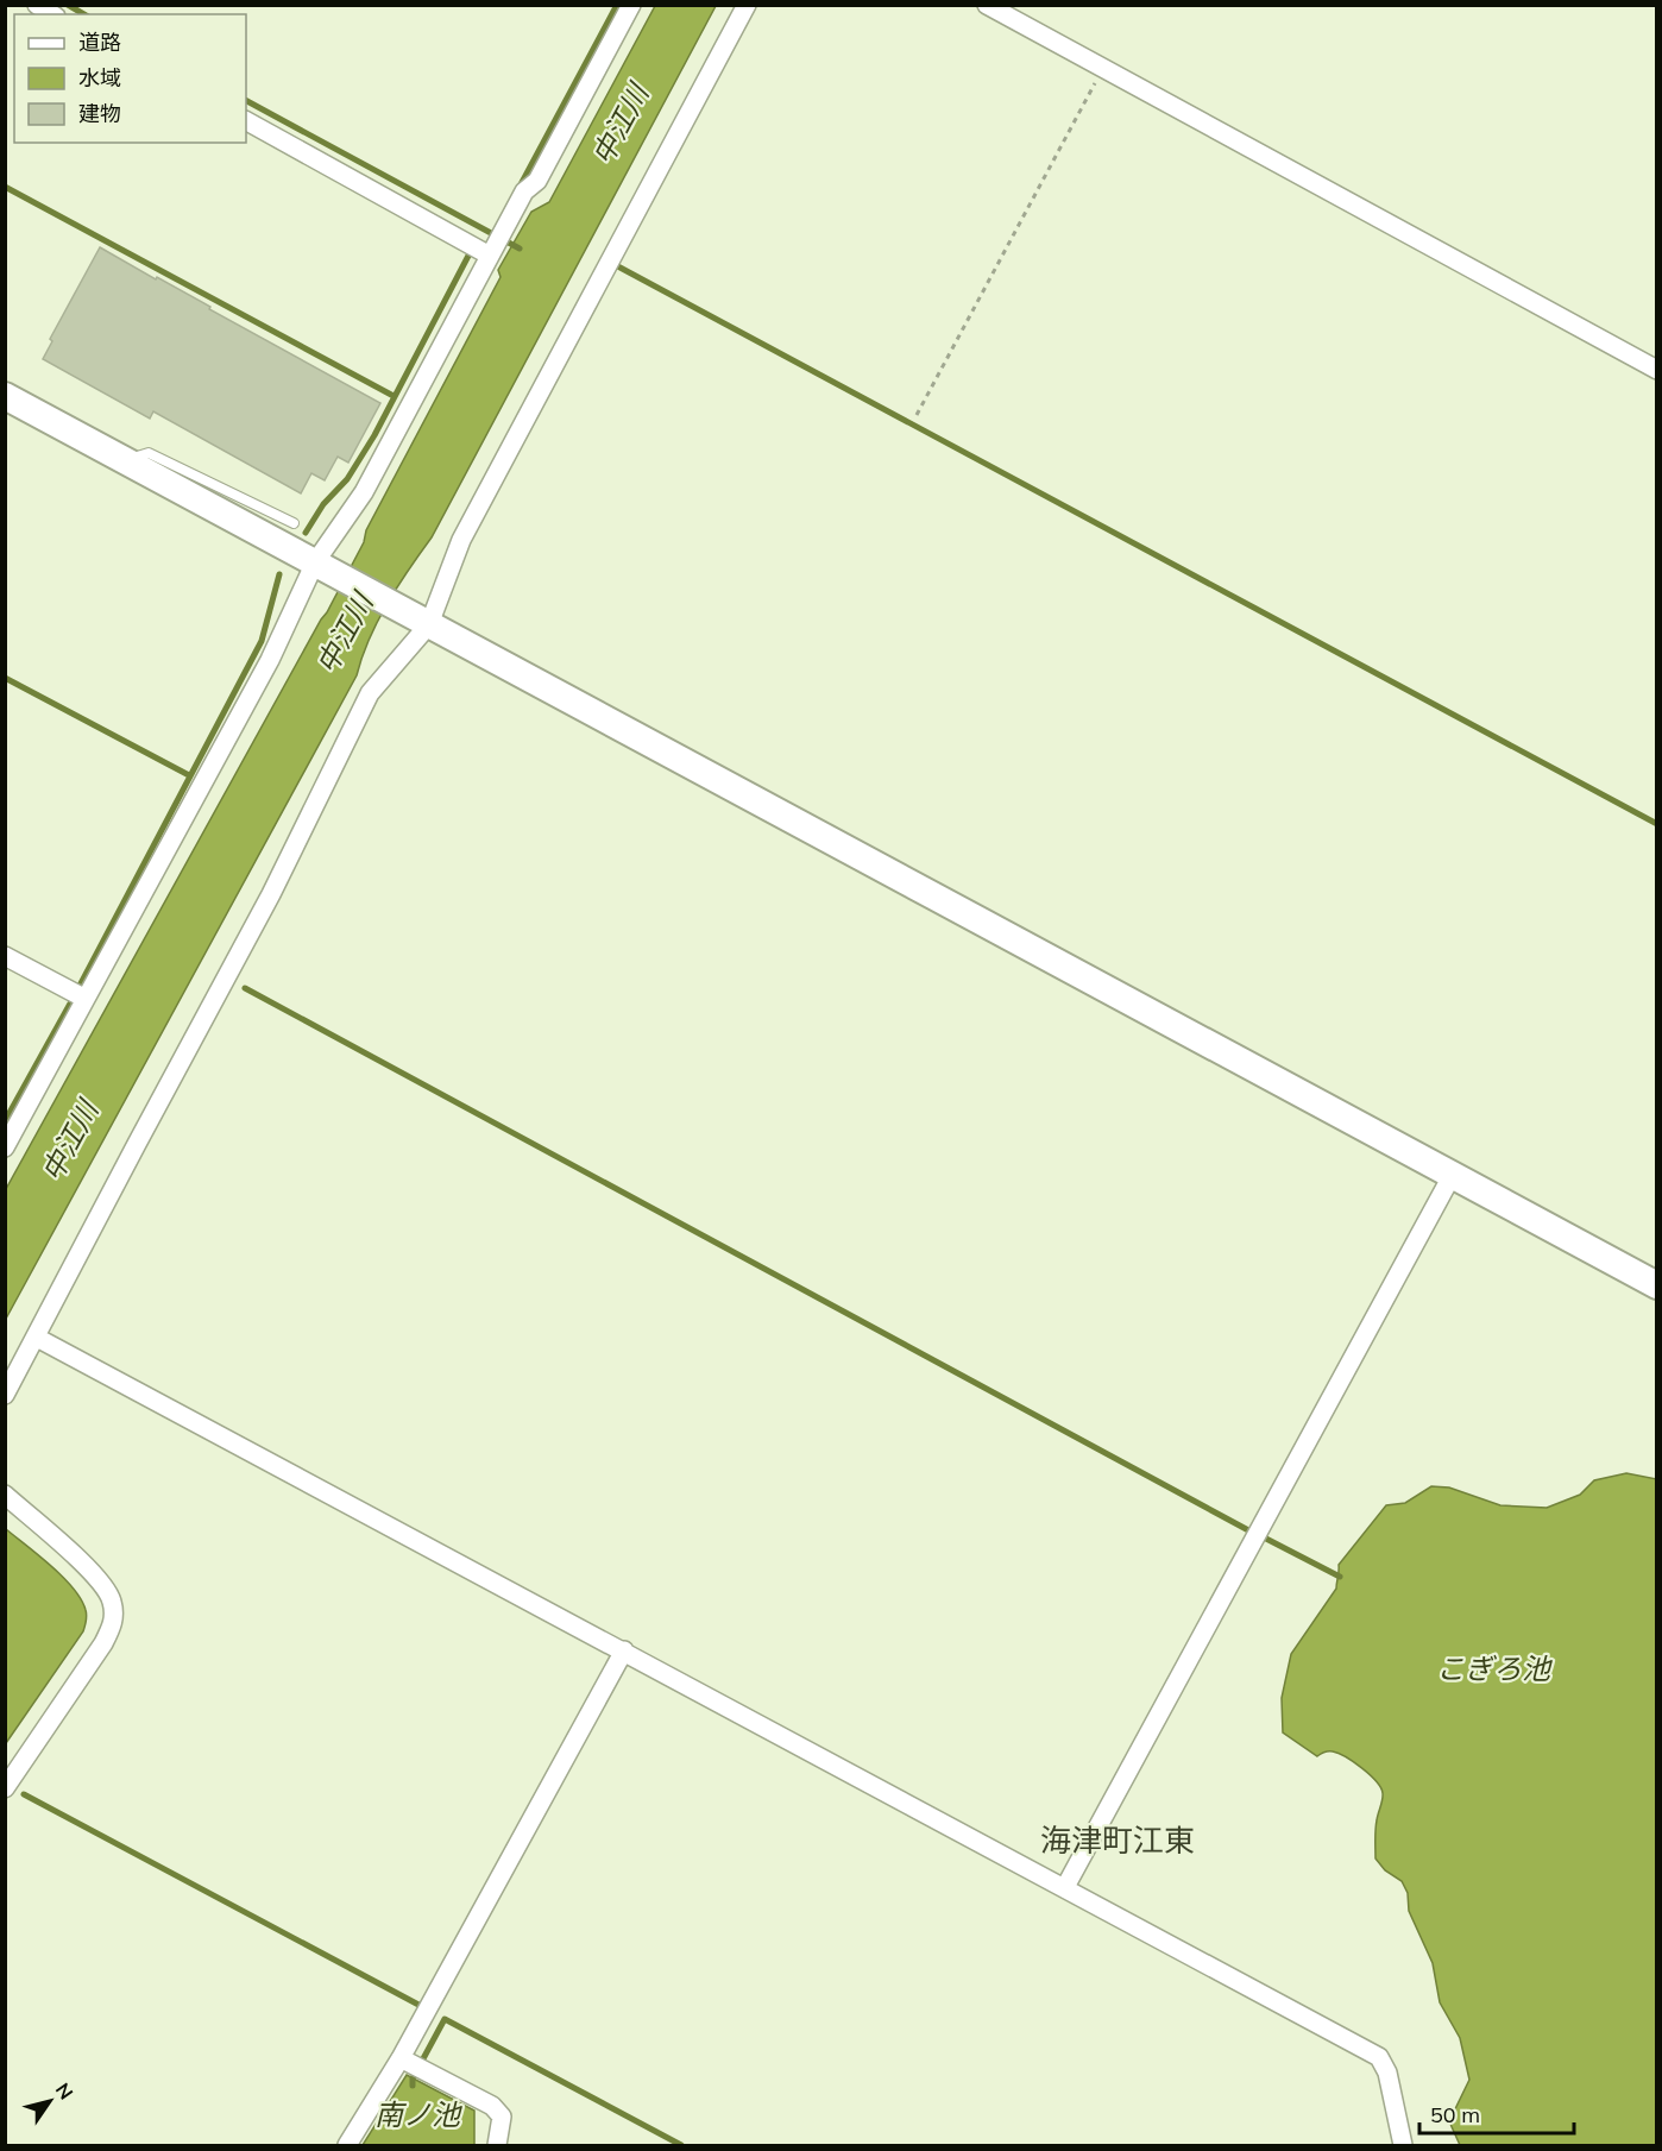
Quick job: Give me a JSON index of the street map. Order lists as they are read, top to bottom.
{
  "districts": ["海津町江東"],
  "water": ["中江川", "こぎろ池", "南ノ池"],
  "legend": ["道路", "水域", "建物"],
  "scale_bar": "50 m",
  "north": "top right"
}
